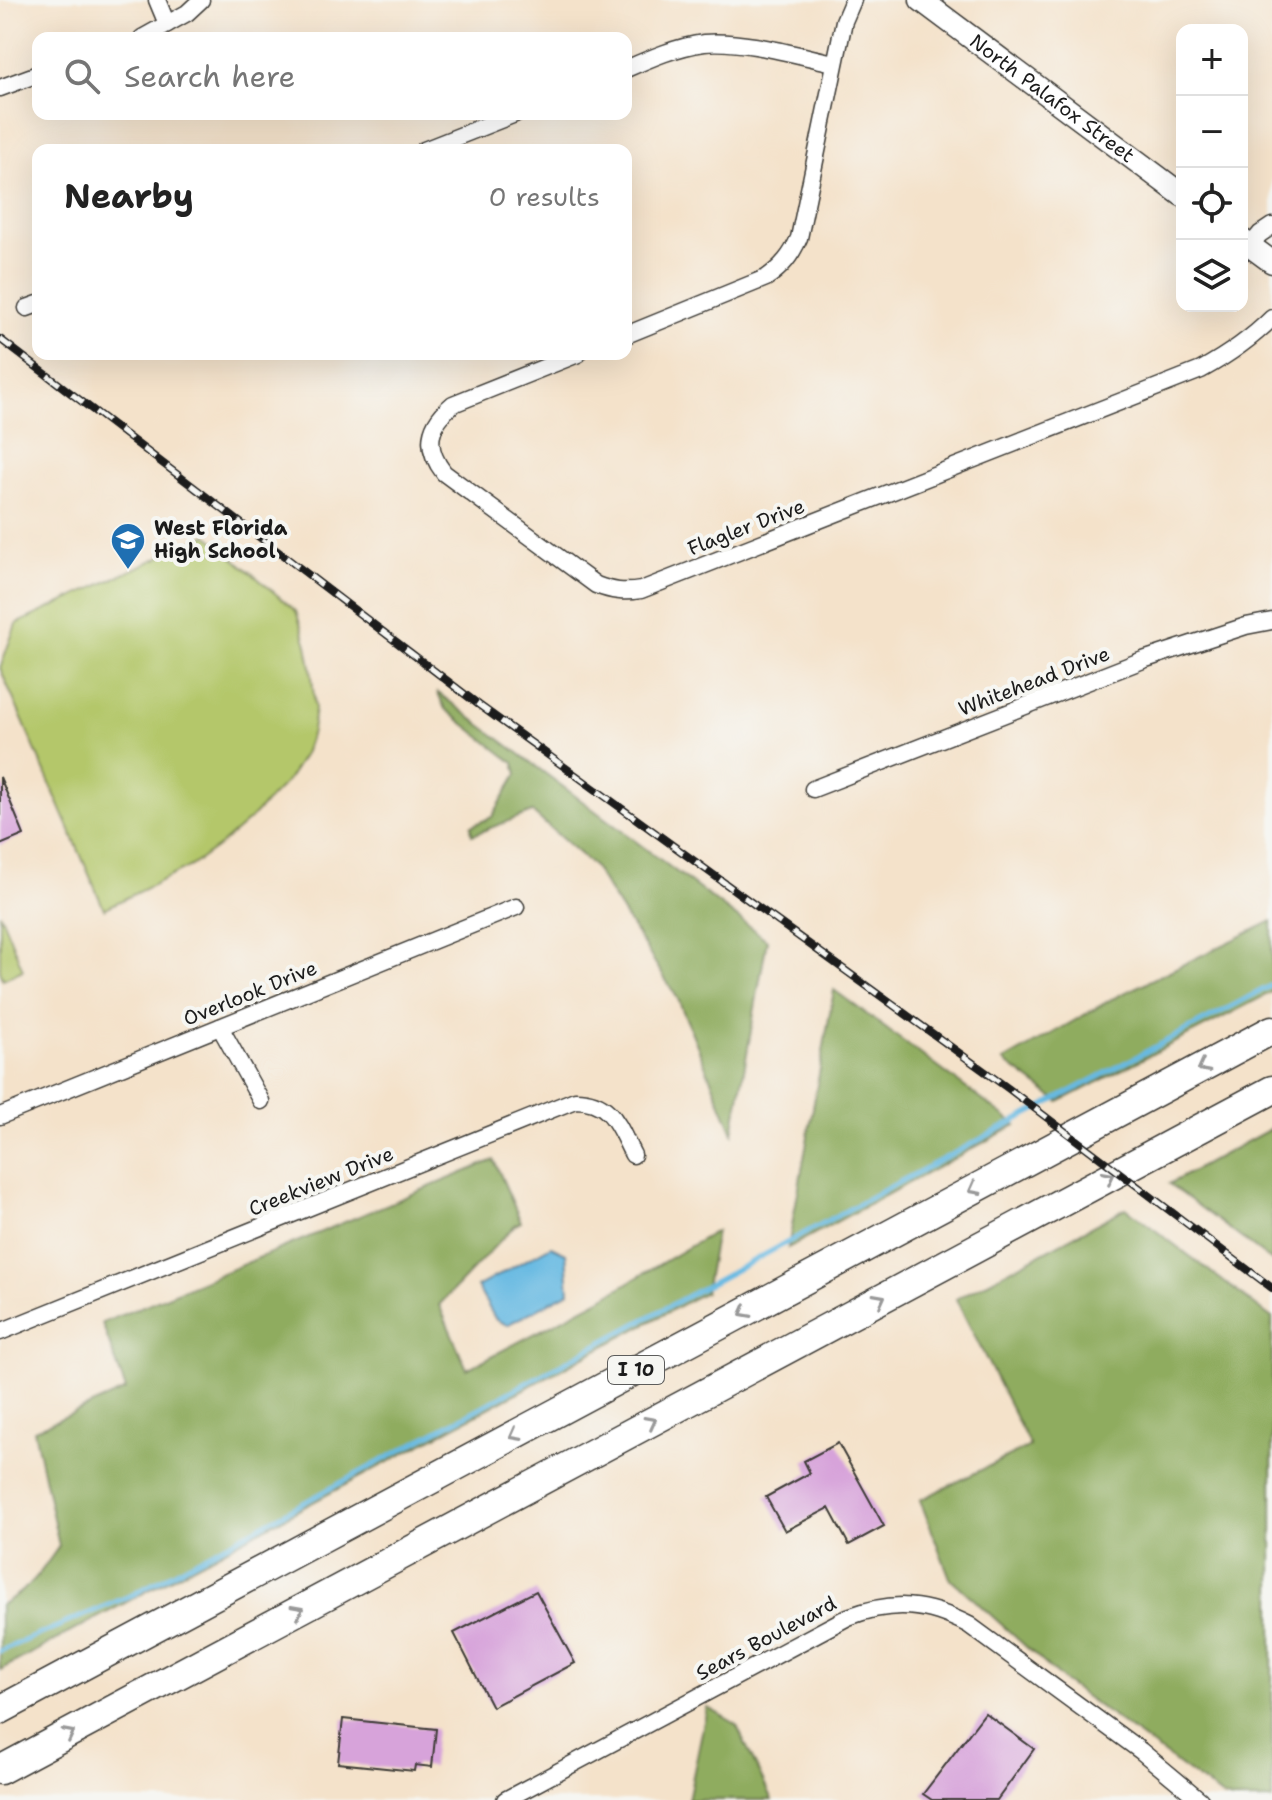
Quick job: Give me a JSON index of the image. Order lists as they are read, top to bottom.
{
  "streets": {
    "highway": ["I 10"],
    "main road": ["North Palafox Street"],
    "street": [
      "Flagler Drive",
      "Whitehead Drive",
      "Overlook Drive",
      "Creekview Drive",
      "Sears Boulevard"
    ]
  },
  "places": {
    "school or university": ["West Florida High School"]
  },
  "page": {
    "map_buttons": ["+", "−"],
    "search": "Search here",
    "heading": ["Nearby", "0 results"]
  }
}
